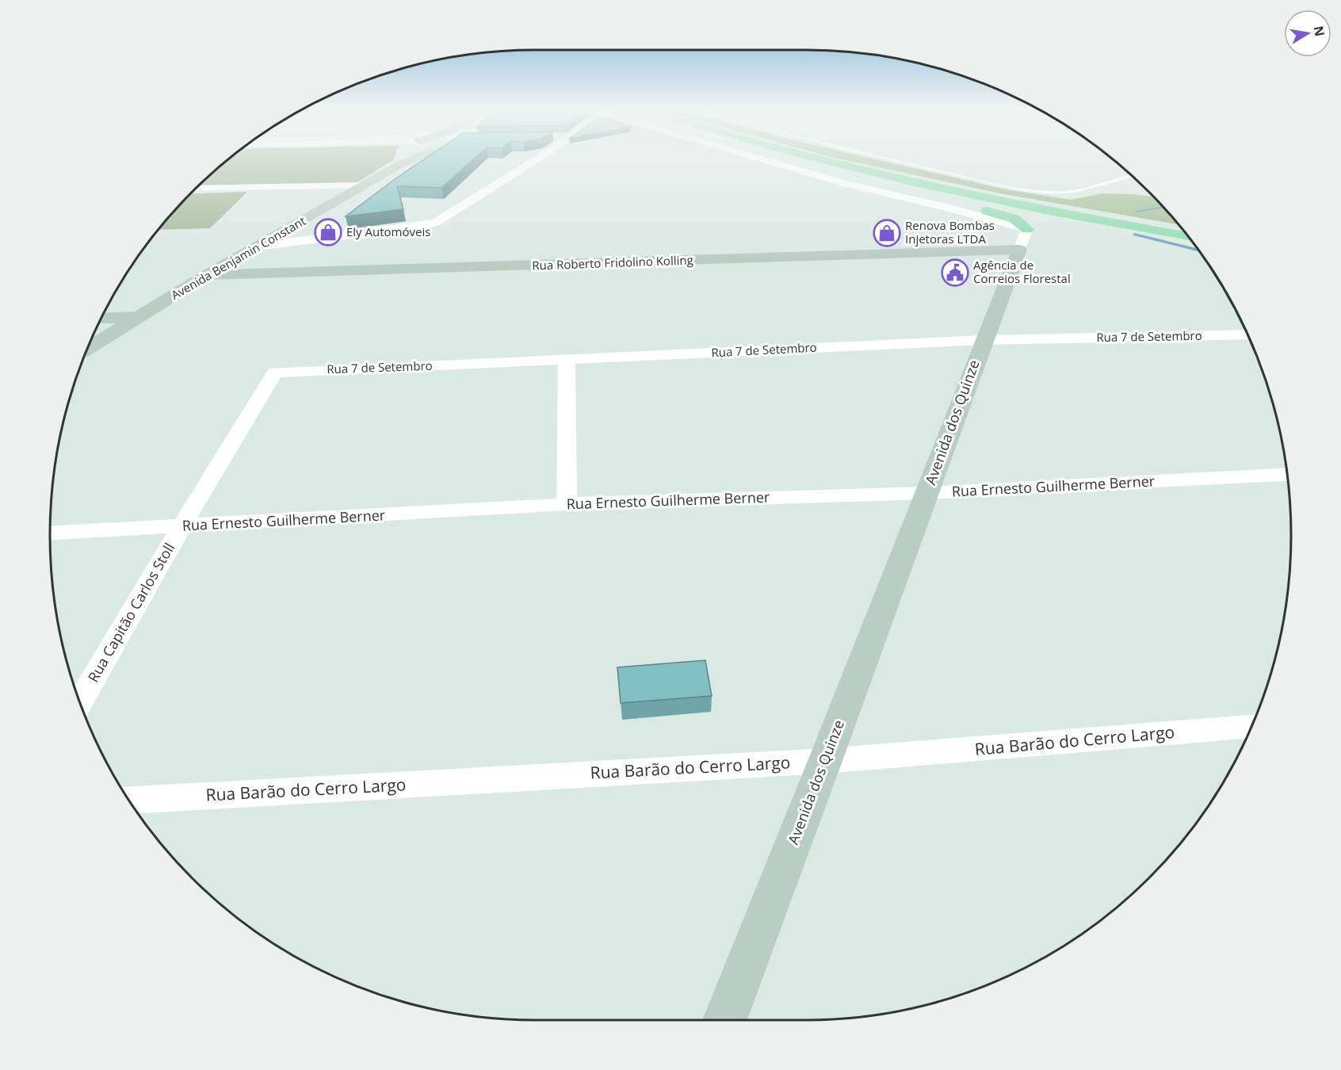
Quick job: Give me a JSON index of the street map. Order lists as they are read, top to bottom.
{
  "streets": {
    "street": [
      "Avenida Benjamin Constant",
      "Rua Roberto Fridolino Kolling",
      "Rua 7 de Setembro",
      "Avenida dos Quinze",
      "Rua Ernesto Guilherme Berner",
      "Rua Capitão Carlos Stoll",
      "Rua Barão do Cerro Largo"
    ]
  },
  "crossings": [
    ["Avenida Benjamin Constant", "Rua Roberto Fridolino Kolling"],
    ["Rua Roberto Fridolino Kolling", "Avenida dos Quinze"],
    ["Rua 7 de Setembro", "Avenida dos Quinze"],
    ["Rua 7 de Setembro", "Rua Capitão Carlos Stoll"],
    ["Avenida dos Quinze", "Rua Ernesto Guilherme Berner"],
    ["Avenida dos Quinze", "Rua Barão do Cerro Largo"],
    ["Rua Ernesto Guilherme Berner", "Rua Capitão Carlos Stoll"]
  ],
  "places": {
    "shop": ["Ely Automóveis", "Renova Bombas Injetoras LTDA"],
    "public building": ["Agência de Correios Florestal"]
  },
  "north": "right"
}
